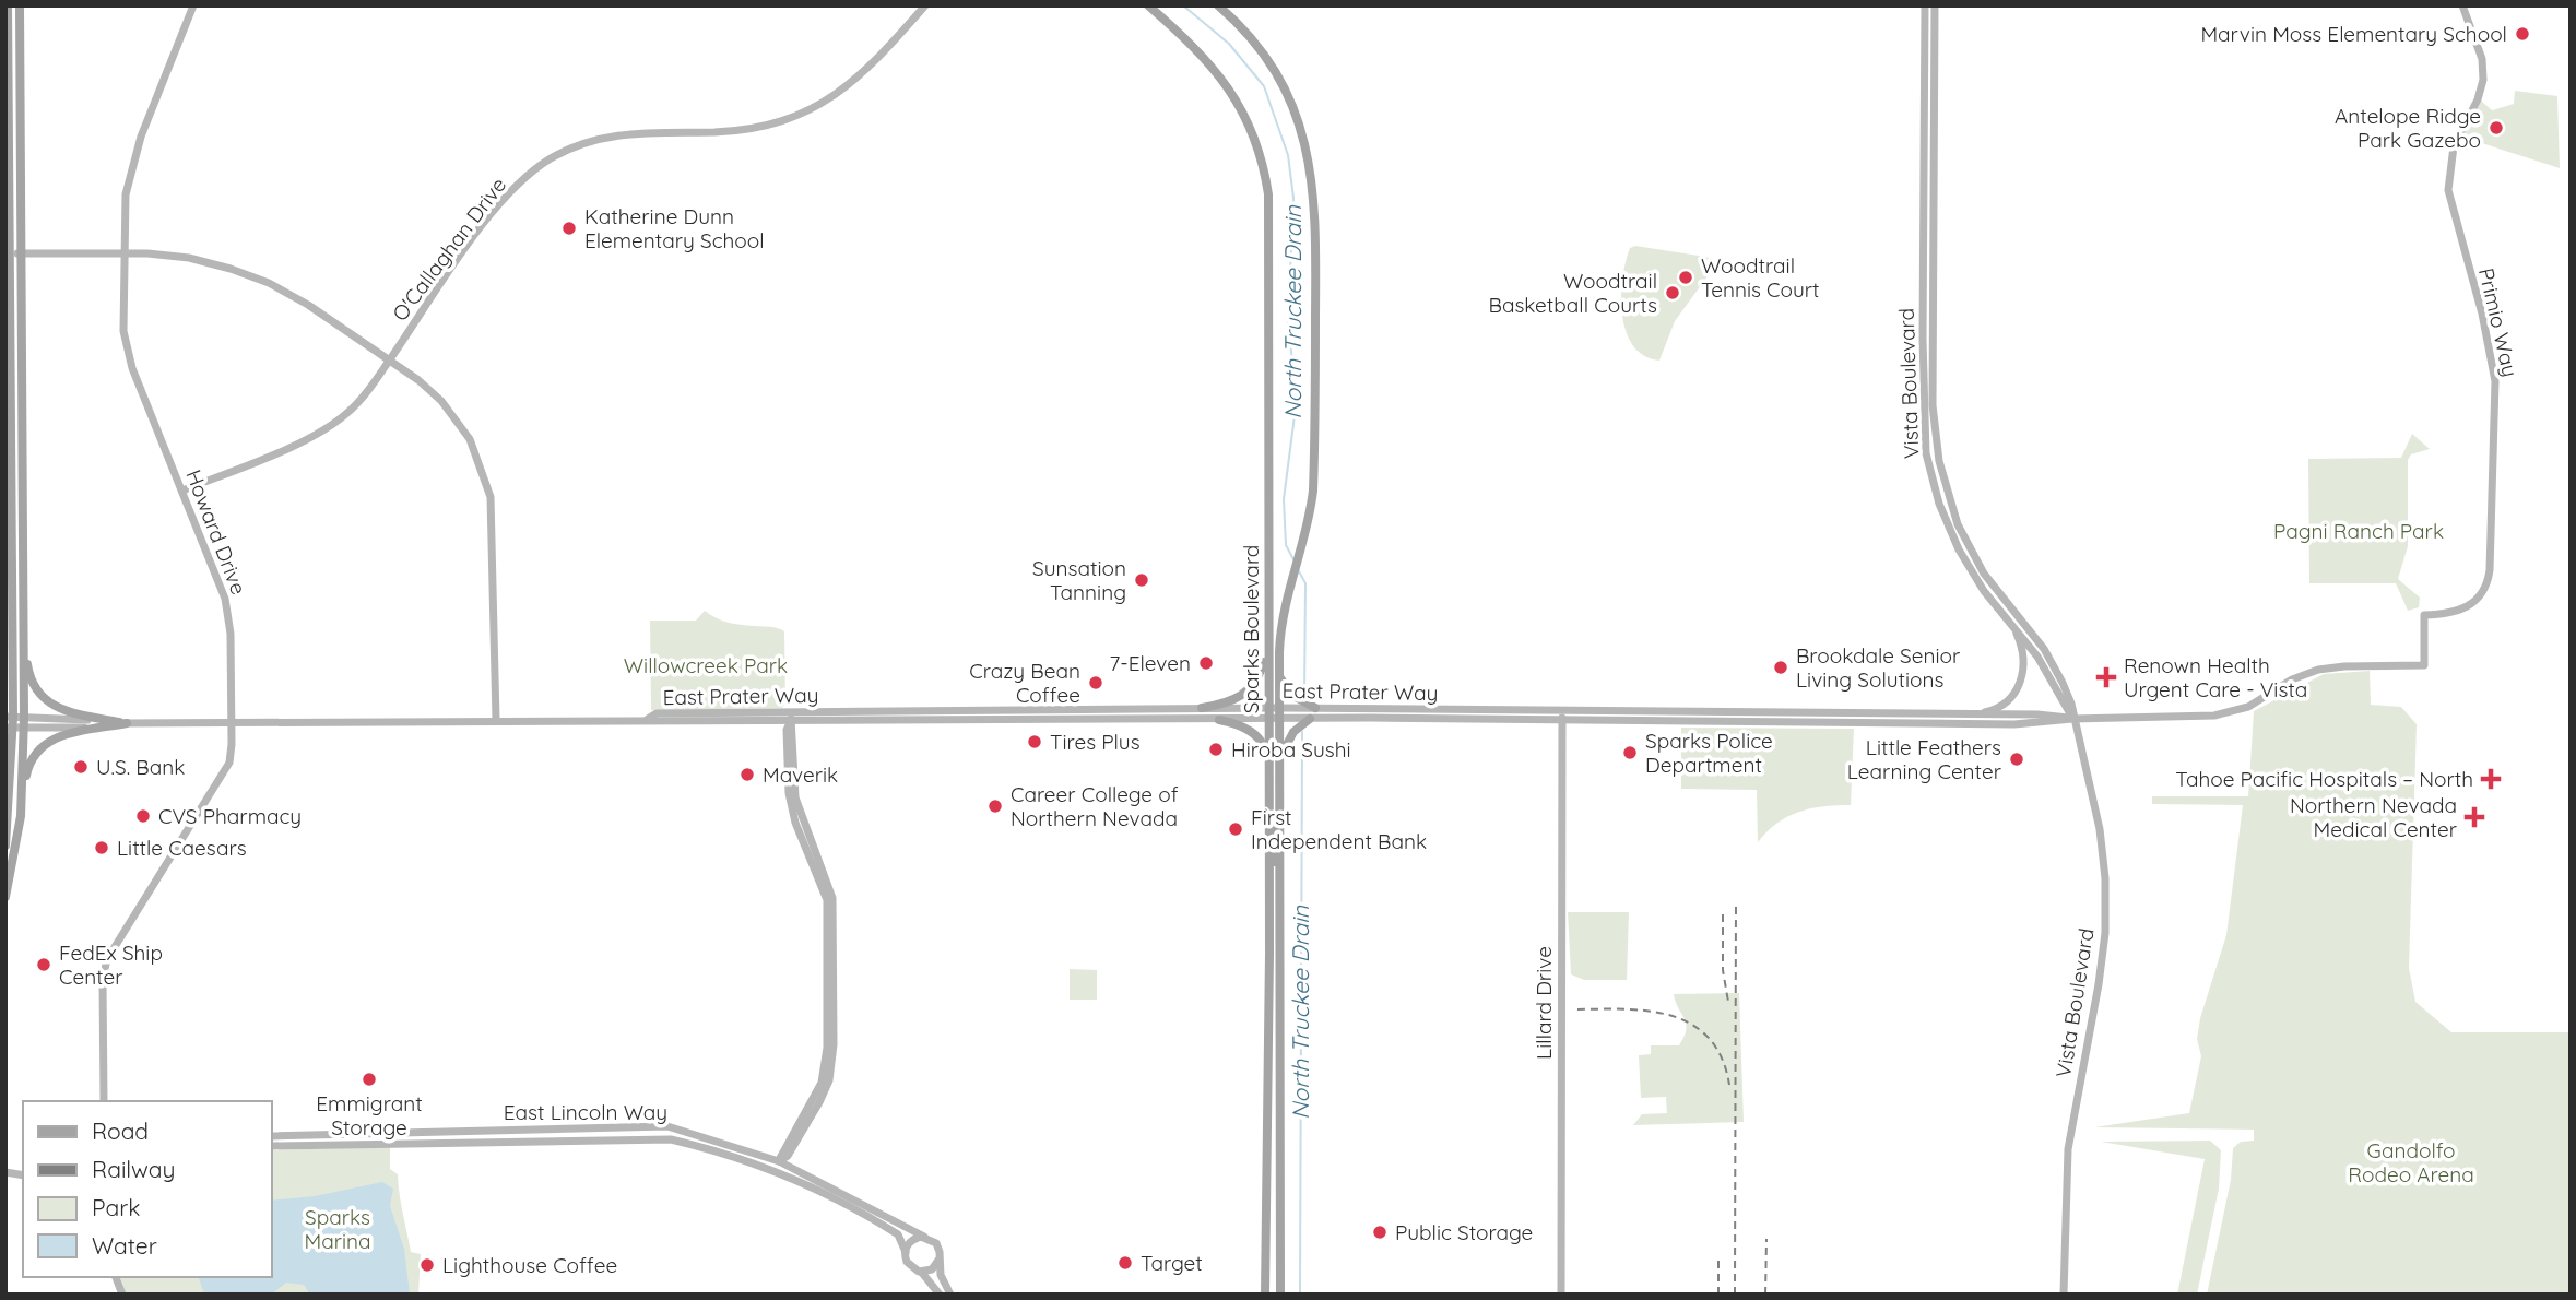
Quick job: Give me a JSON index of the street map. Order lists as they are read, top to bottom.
{
  "streets": {
    "main road": ["Sparks Boulevard"],
    "street": [
      "O'Callaghan Drive",
      "Primio Way",
      "Vista Boulevard",
      "Howard Drive",
      "East Prater Way",
      "Lillard Drive",
      "East Lincoln Way"
    ]
  },
  "crossings": [
    ["O'Callaghan Drive", "Howard Drive"],
    ["Primio Way", "East Prater Way"],
    ["Vista Boulevard", "East Prater Way"],
    ["Howard Drive", "East Prater Way"],
    ["Sparks Boulevard", "East Prater Way"],
    ["East Prater Way", "Lillard Drive"]
  ],
  "water": ["North Truckee Drain"],
  "parks": [
    "Pagni Ranch Park",
    "Willowcreek Park",
    "Gandolfo Rodeo Arena",
    "Sparks Marina"
  ],
  "places": {
    "other": [
      "Marvin Moss Elementary School",
      "Antelope Ridge Park Gazebo",
      "Katherine Dunn Elementary School",
      "Woodtrail Tennis Court",
      "Woodtrail Basketball Courts",
      "Sunsation Tanning",
      "7-Eleven",
      "Brookdale Senior Living Solutions",
      "Crazy Bean Coffee",
      "Tires Plus",
      "Hiroba Sushi",
      "Sparks Police Department",
      "Little Feathers Learning Center",
      "U.S. Bank",
      "Maverik",
      "Career College of Northern Nevada",
      "CVS Pharmacy",
      "First Independent Bank",
      "Little Caesars",
      "FedEx Ship Center",
      "Emmigrant Storage",
      "Public Storage",
      "Target",
      "Lighthouse Coffee"
    ],
    "health": ["Renown Health Urgent Care - Vista", "Tahoe Pacific Hospitals – North", "Northern Nevada Medical Center"]
  },
  "legend": [
    "Road",
    "Railway",
    "Park",
    "Water"
  ]
}
